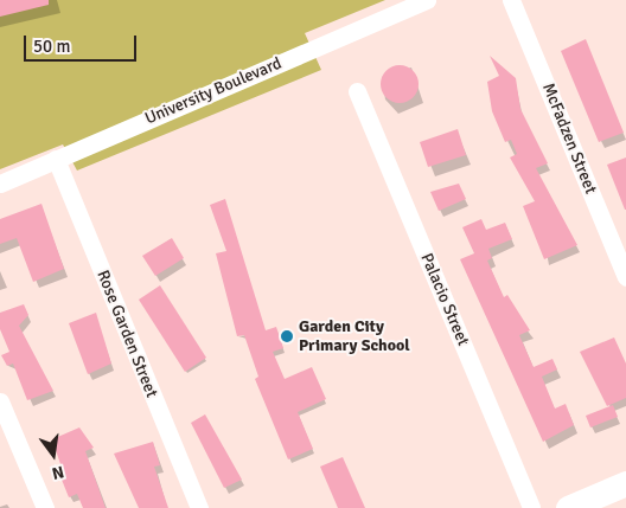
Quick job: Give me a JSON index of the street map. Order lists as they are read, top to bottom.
{
  "streets": {
    "street": [
      "University Boulevard",
      "McFadzen Street",
      "Palacio Street",
      "Rose Garden Street"
    ]
  },
  "crossings": [
    ["University Boulevard", "Rose Garden Street"]
  ],
  "places": ["Garden City Primary School"],
  "scale_bar": "50 m",
  "north": "bottom"
}
